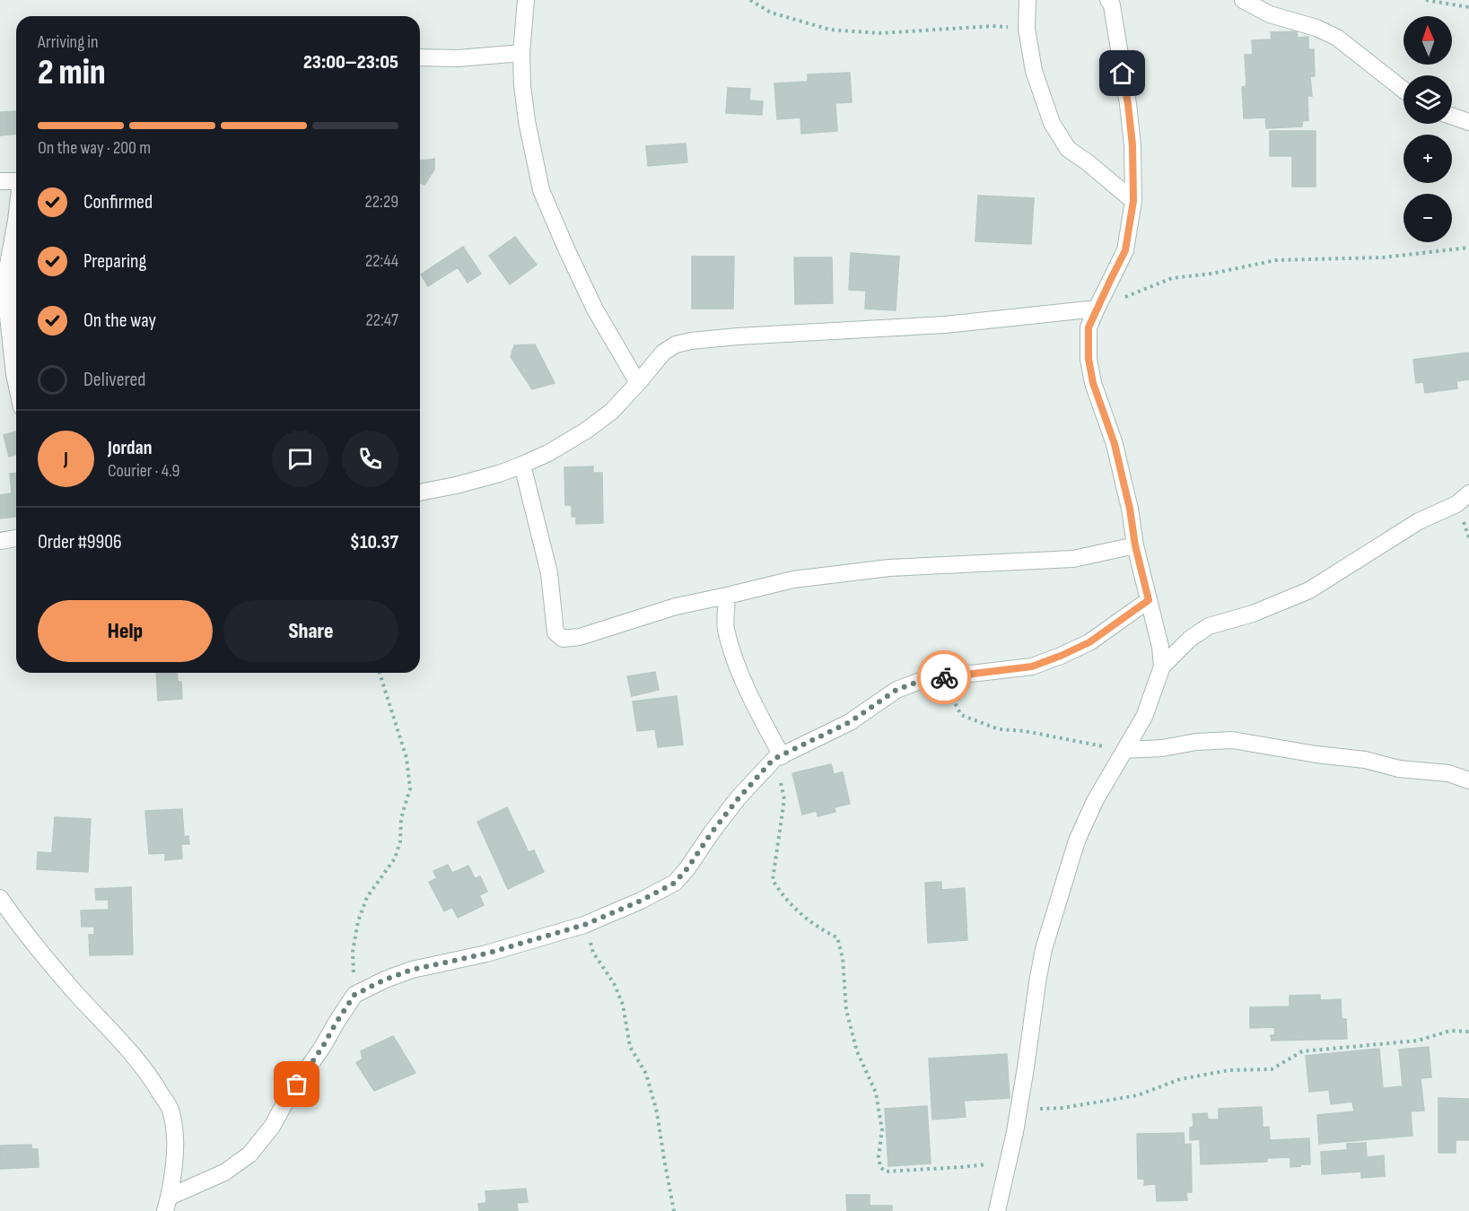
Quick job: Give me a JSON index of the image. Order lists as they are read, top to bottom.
{
  "north": "top",
  "page": {
    "map_buttons": ["+", "−"],
    "heading": ["2 min", "Arriving in", "23:00–23:05"],
    "panel": [
      "Jordan",
      "Courier · 4.9",
      "Order #9906",
      "$10.37"
    ],
    "bar": "On the way · 200 m",
    "list": [
      ["Confirmed", "22:29"],
      ["Preparing", "22:44"],
      ["On the way", "22:47"],
      "Delivered"
    ],
    "round": "J",
    "buttons": ["Help", "Share"]
  }
}
